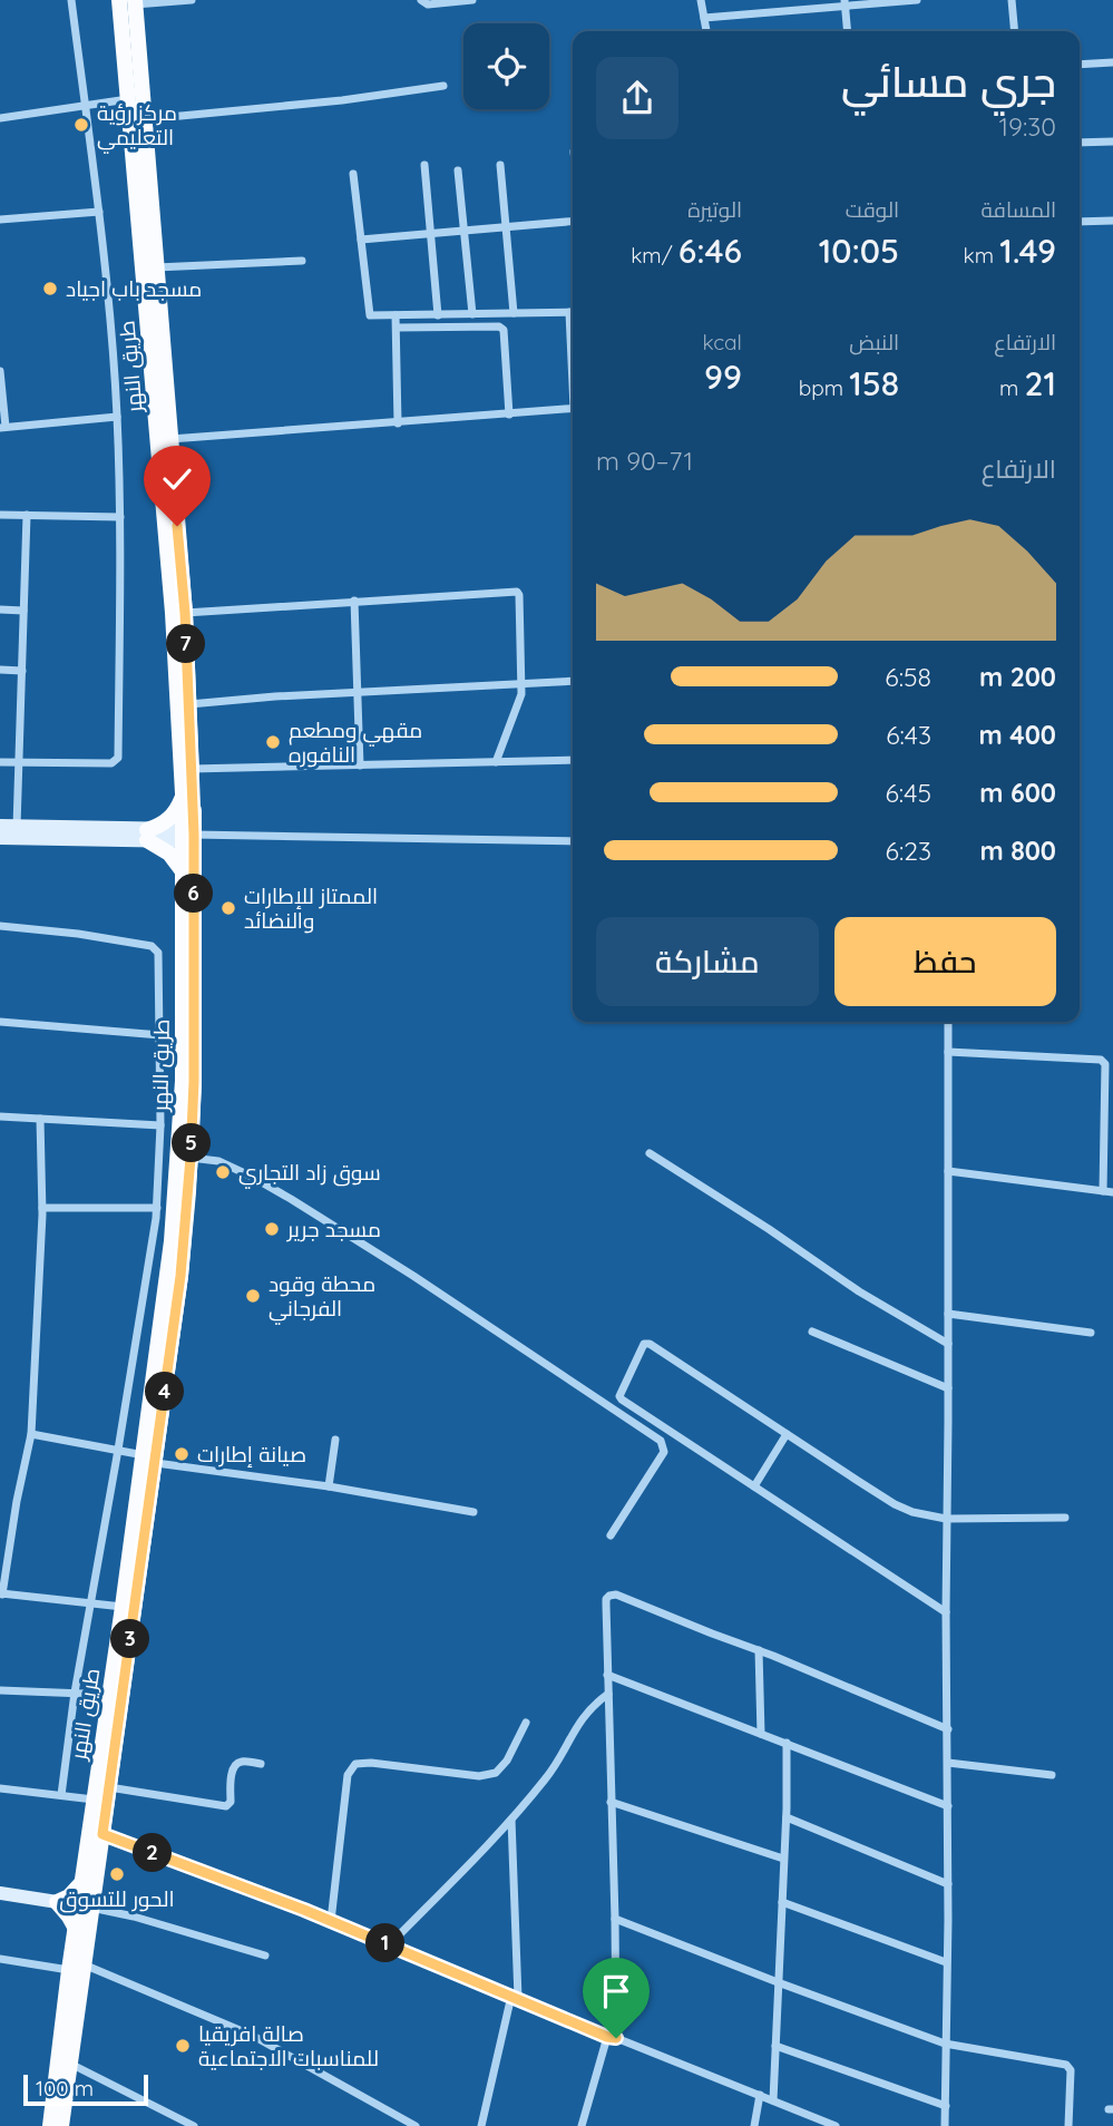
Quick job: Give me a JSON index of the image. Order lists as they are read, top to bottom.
{
  "streets": {
    "main road": ["طريق النهر"]
  },
  "places": [
    "مركز رؤية التعليمي",
    "مسجد باب اجياد",
    "مقهي ومطعم النافوره",
    "الممتاز للإطارات والنضائد",
    "سوق زاد التجاري",
    "مسجد جرير",
    "محطة وقود الفرجاني",
    "صيانة إطارات",
    "الحور للتسوق",
    "صالة افريقيا للمناسبات الاجتماعية"
  ],
  "scale_bar": "100 m",
  "page": {
    "heading": ["جري مسائي", "19:30"],
    "stats": [
      ["المسافة", "1.49 km"],
      ["الوقت", "10:05"],
      ["الوتيرة", "6:46 /km"],
      ["الارتفاع", "21 m"],
      ["النبض", "158 bpm"],
      ["kcal", "99"]
    ],
    "chart": ["الارتفاع", "71–90 m"],
    "pins": [
      "7",
      "6",
      "5",
      "4",
      "3",
      "2",
      "1"
    ],
    "list": [
      {
        "name": "200 m",
        "note": "6:58"
      },
      {
        "name": "400 m",
        "note": "6:43"
      },
      {
        "name": "600 m",
        "note": "6:45"
      },
      {
        "name": "800 m",
        "note": "6:23"
      }
    ],
    "buttons": ["حفظ", "مشاركة"],
    "scale": "100 m"
  }
}
